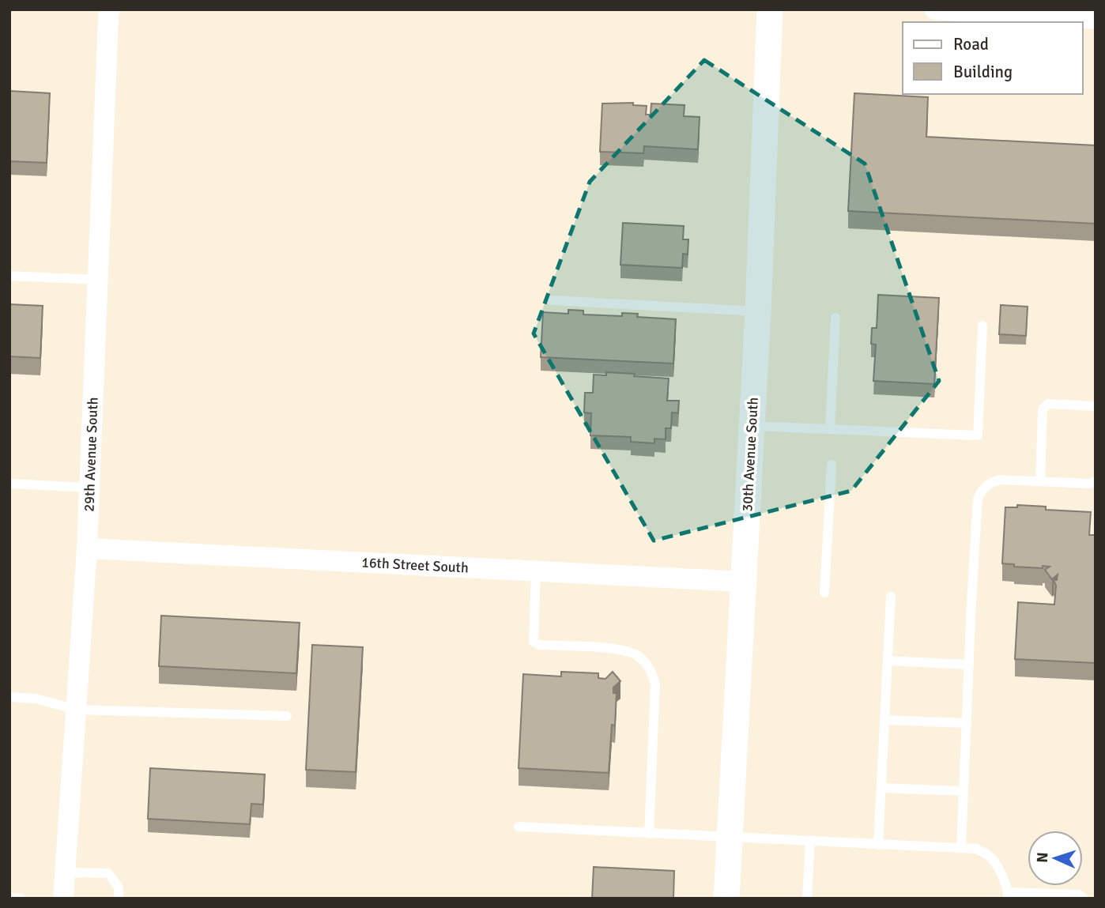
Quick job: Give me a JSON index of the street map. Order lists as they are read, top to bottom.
{
  "streets": {
    "street": ["29th Avenue South", "30th Avenue South", "16th Street South"]
  },
  "crossings": [
    ["29th Avenue South", "16th Street South"],
    ["30th Avenue South", "16th Street South"]
  ],
  "legend": ["Road", "Building"],
  "north": "left"
}
